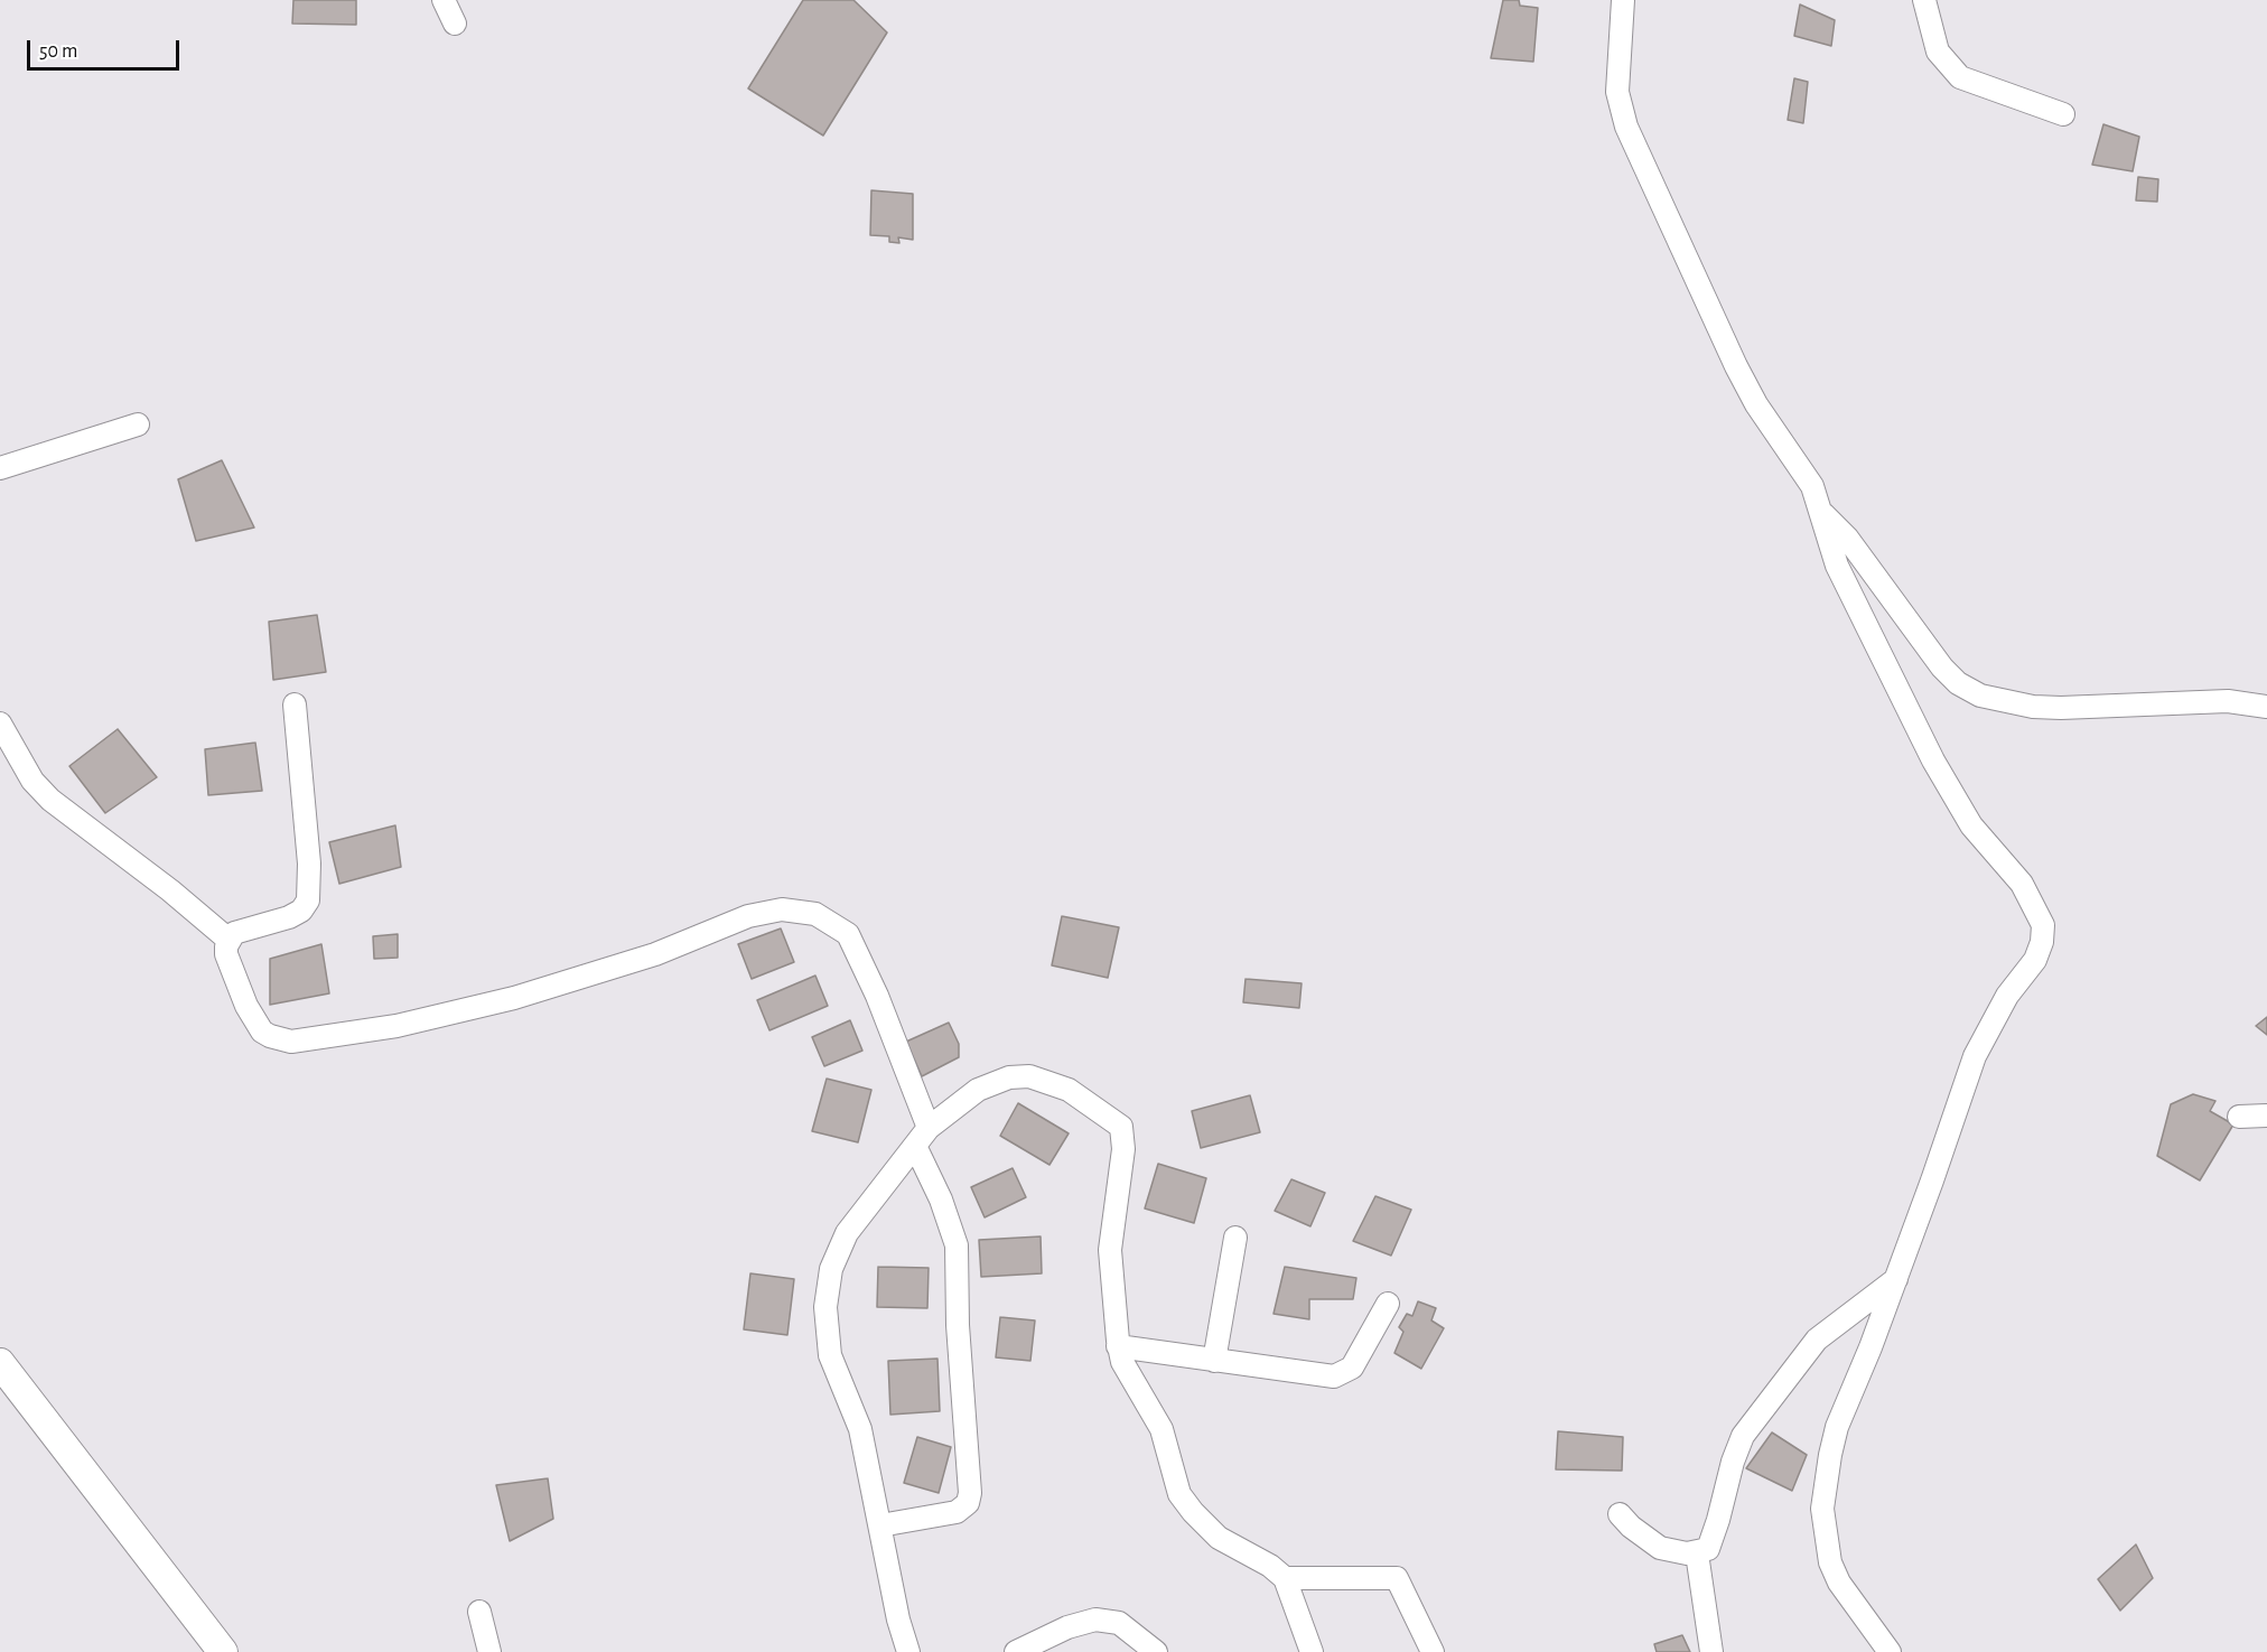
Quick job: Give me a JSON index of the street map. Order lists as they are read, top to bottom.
{
  "scale_bar": "50 m"
}
